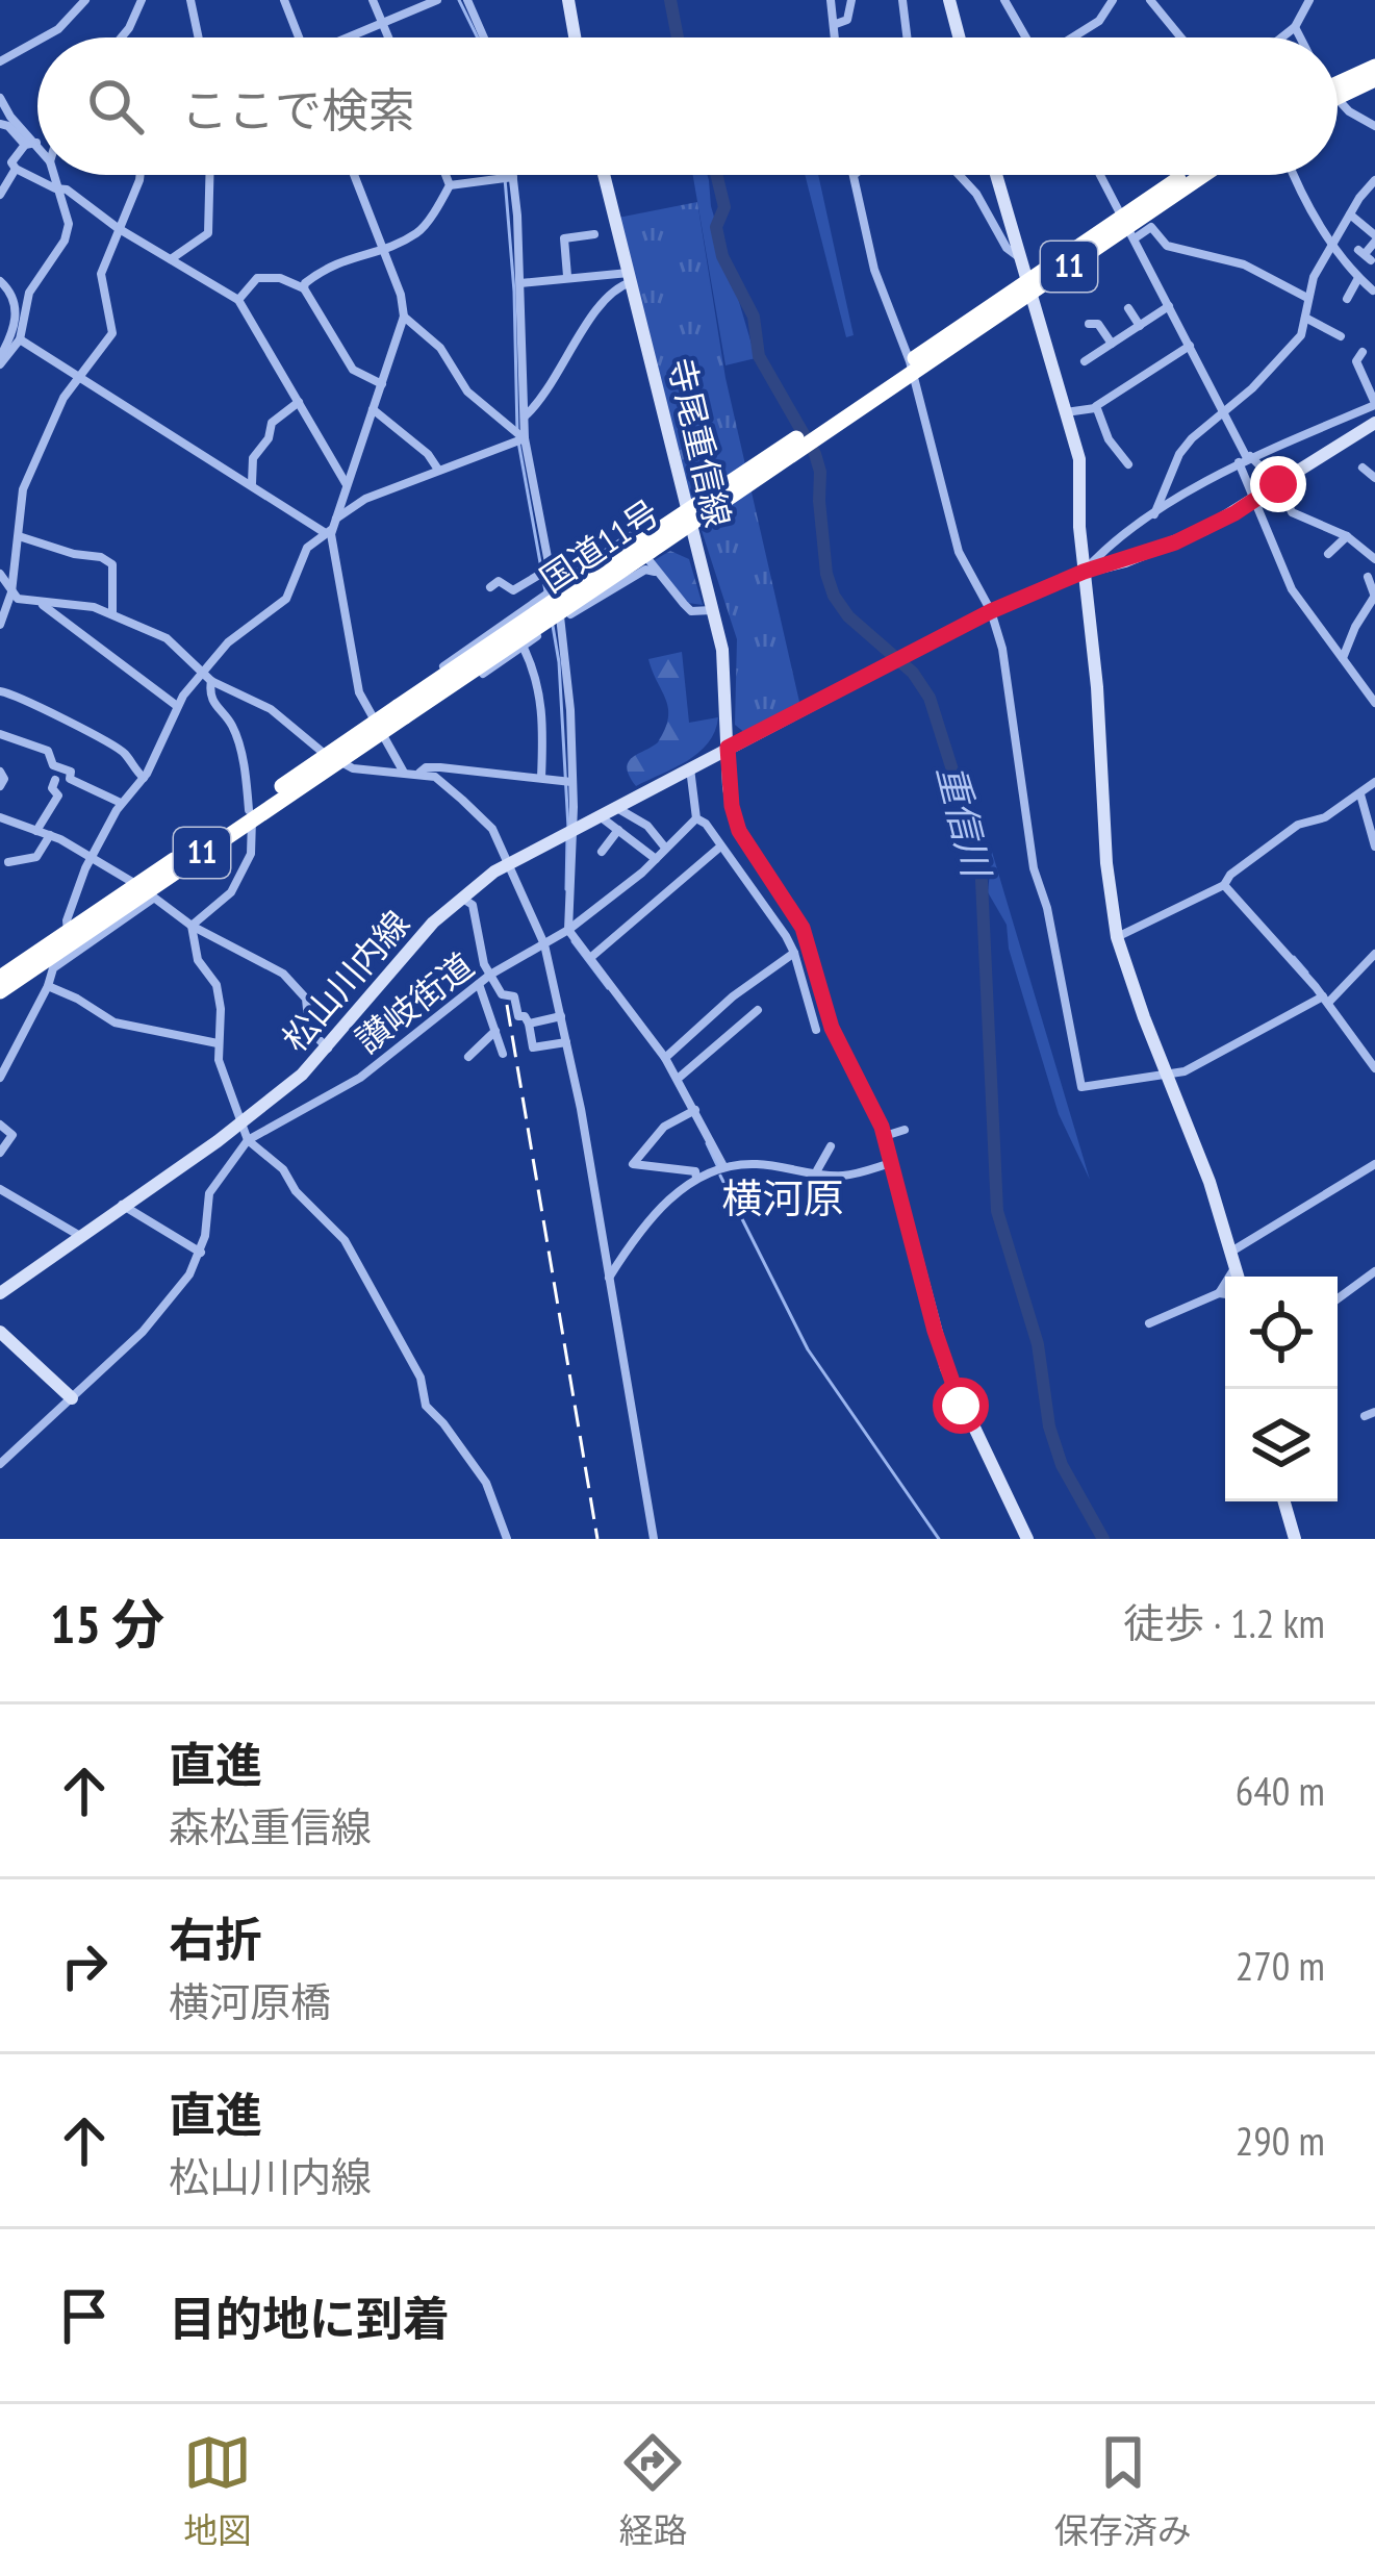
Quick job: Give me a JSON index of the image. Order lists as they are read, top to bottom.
{
  "streets": {
    "highway": ["11", "国道11号"],
    "main road": ["寺尾重信線", "松山川内線"],
    "street": ["讃岐街道"]
  },
  "crossings": [
    ["寺尾重信線", "国道11号"],
    ["寺尾重信線", "松山川内線"]
  ],
  "districts": ["横河原"],
  "water": ["重信川"],
  "page": {
    "search": "ここで検索",
    "heading": ["15 分", "徒歩 · 1.2 km"],
    "list": [
      ["直進", "森松重信線", "640 m"],
      ["右折", "横河原橋", "270 m"],
      ["直進", "松山川内線", "290 m"],
      "目的地に到着"
    ],
    "nav": ["地図", "経路", "保存済み"]
  }
}
